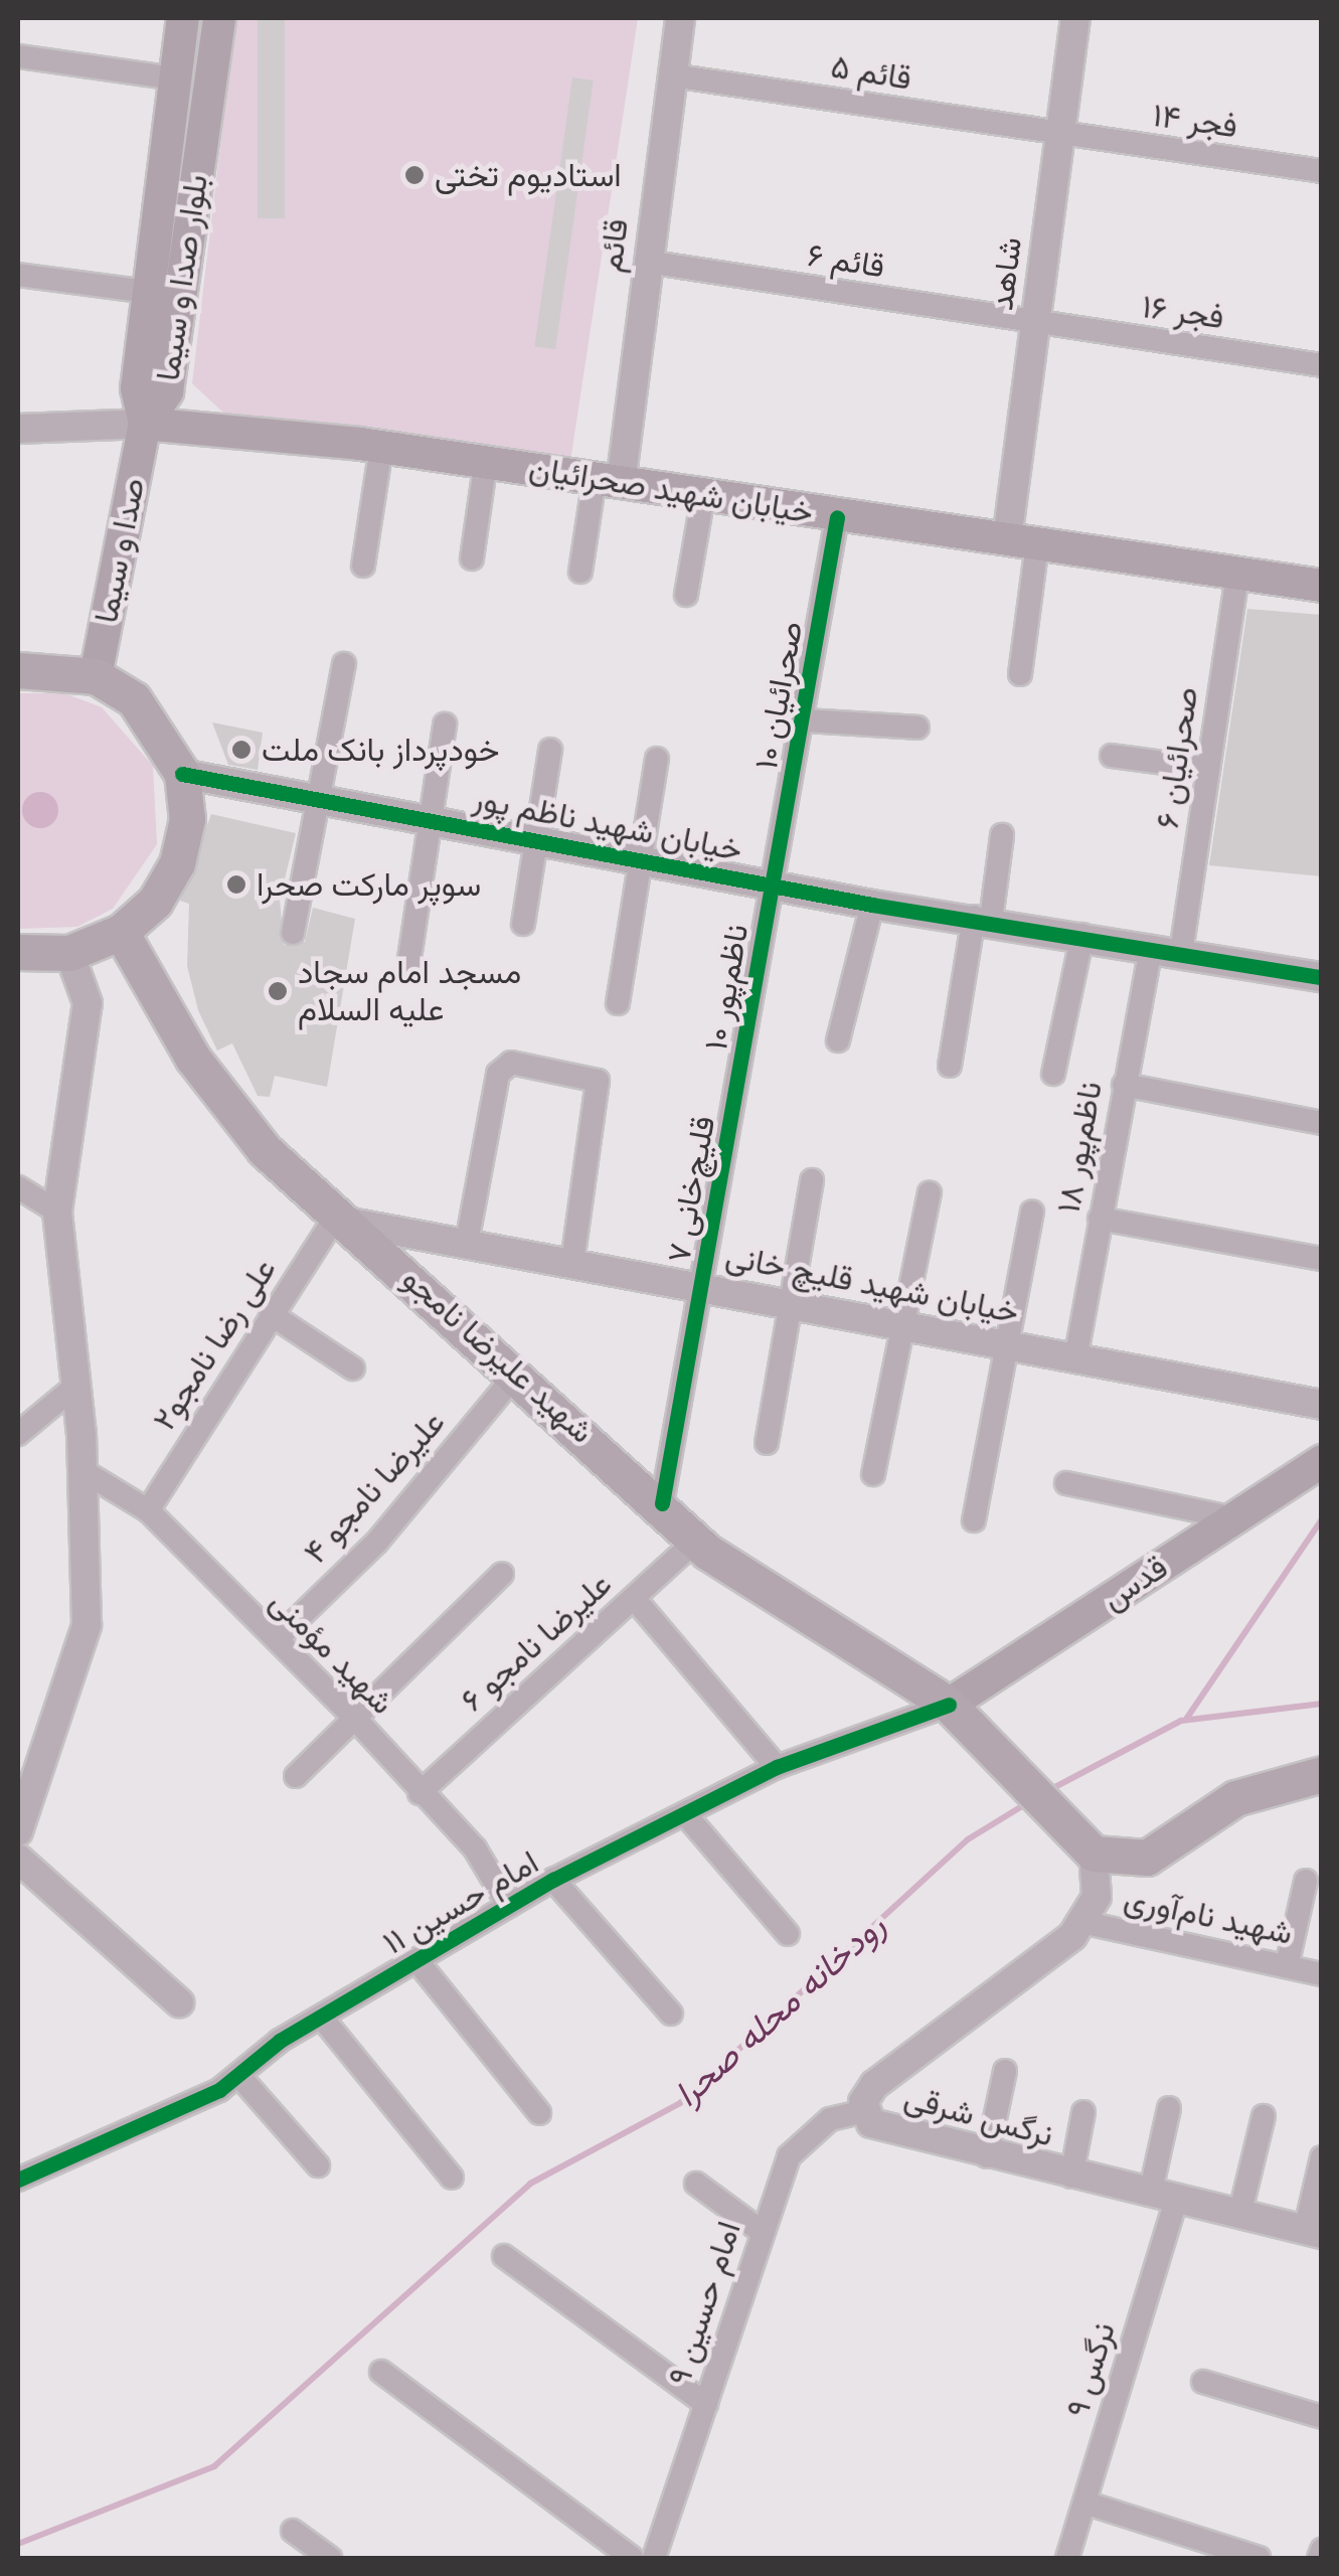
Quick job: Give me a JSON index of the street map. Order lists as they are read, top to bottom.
{
  "streets": {
    "main road": [
      "بلوار صدا و سیما",
      "خیابان شهید صحرائیان",
      "صدا و سیما",
      "شهید علیرضا نامجو",
      "قدس"
    ],
    "street": [
      "قائم ۵",
      "فجر ۱۴",
      "قائم",
      "قائم ۶",
      "شاهد",
      "فجر ۱۶",
      "صحرائیان ۱۰",
      "صحرائیان ۶",
      "خیابان شهید ناظم پور",
      "ناظم‌پور ۱۰",
      "ناظم‌پور ۱۸",
      "قلیچ‌خانی ۷",
      "خیابان شهید قلیچ خانی",
      "علی رضا نامجو۲",
      "علیرضا نامجو ۴",
      "علیرضا نامجو ۶",
      "شهید مؤمنی",
      "امام حسین ۱۱",
      "شهید نام‌آوری",
      "نرگس شرقی",
      "امام حسین ۹",
      "نرگس ۹"
    ]
  },
  "crossings": [
    ["قائم ۵", "فجر ۱۴"],
    ["قائم ۵", "قائم"],
    ["قائم ۵", "شاهد"],
    ["فجر ۱۴", "شاهد"],
    ["قائم", "قائم ۶"],
    ["قائم", "خیابان شهید صحرائیان"],
    ["قائم ۶", "شاهد"],
    ["قائم ۶", "فجر ۱۶"],
    ["شاهد", "فجر ۱۶"],
    ["شاهد", "خیابان شهید صحرائیان"],
    ["بلوار صدا و سیما", "خیابان شهید صحرائیان"],
    ["بلوار صدا و سیما", "صدا و سیما"],
    ["خیابان شهید صحرائیان", "صدا و سیما"],
    ["خیابان شهید صحرائیان", "صحرائیان ۱۰"],
    ["خیابان شهید صحرائیان", "صحرائیان ۶"],
    ["صحرائیان ۱۰", "خیابان شهید ناظم پور"],
    ["صحرائیان ۱۰", "ناظم‌پور ۱۰"],
    ["صحرائیان ۶", "خیابان شهید ناظم پور"],
    ["خیابان شهید ناظم پور", "ناظم‌پور ۱۰"],
    ["خیابان شهید ناظم پور", "ناظم‌پور ۱۸"],
    ["ناظم‌پور ۱۰", "قلیچ‌خانی ۷"],
    ["ناظم‌پور ۱۸", "خیابان شهید قلیچ خانی"],
    ["قلیچ‌خانی ۷", "خیابان شهید قلیچ خانی"],
    ["قلیچ‌خانی ۷", "شهید علیرضا نامجو"],
    ["خیابان شهید قلیچ خانی", "علی رضا نامجو۲"],
    ["خیابان شهید قلیچ خانی", "شهید علیرضا نامجو"],
    ["علی رضا نامجو۲", "شهید علیرضا نامجو"],
    ["علی رضا نامجو۲", "شهید مؤمنی"],
    ["شهید علیرضا نامجو", "علیرضا نامجو ۴"],
    ["شهید علیرضا نامجو", "قدس"],
    ["شهید علیرضا نامجو", "علیرضا نامجو ۶"],
    ["شهید علیرضا نامجو", "امام حسین ۱۱"],
    ["علیرضا نامجو ۴", "شهید مؤمنی"],
    ["قدس", "امام حسین ۱۱"],
    ["علیرضا نامجو ۶", "شهید مؤمنی"],
    ["شهید مؤمنی", "امام حسین ۱۱"],
    ["شهید نام‌آوری", "نرگس شرقی"],
    ["نرگس شرقی", "امام حسین ۹"],
    ["نرگس شرقی", "نرگس ۹"]
  ],
  "water": ["رودخانه محله صحرا"],
  "places": [
    "استادیوم تختی",
    "خودپرداز بانک ملت",
    "سوپر مارکت صحرا",
    "مسجد امام سجاد علیه السلام"
  ]
}
